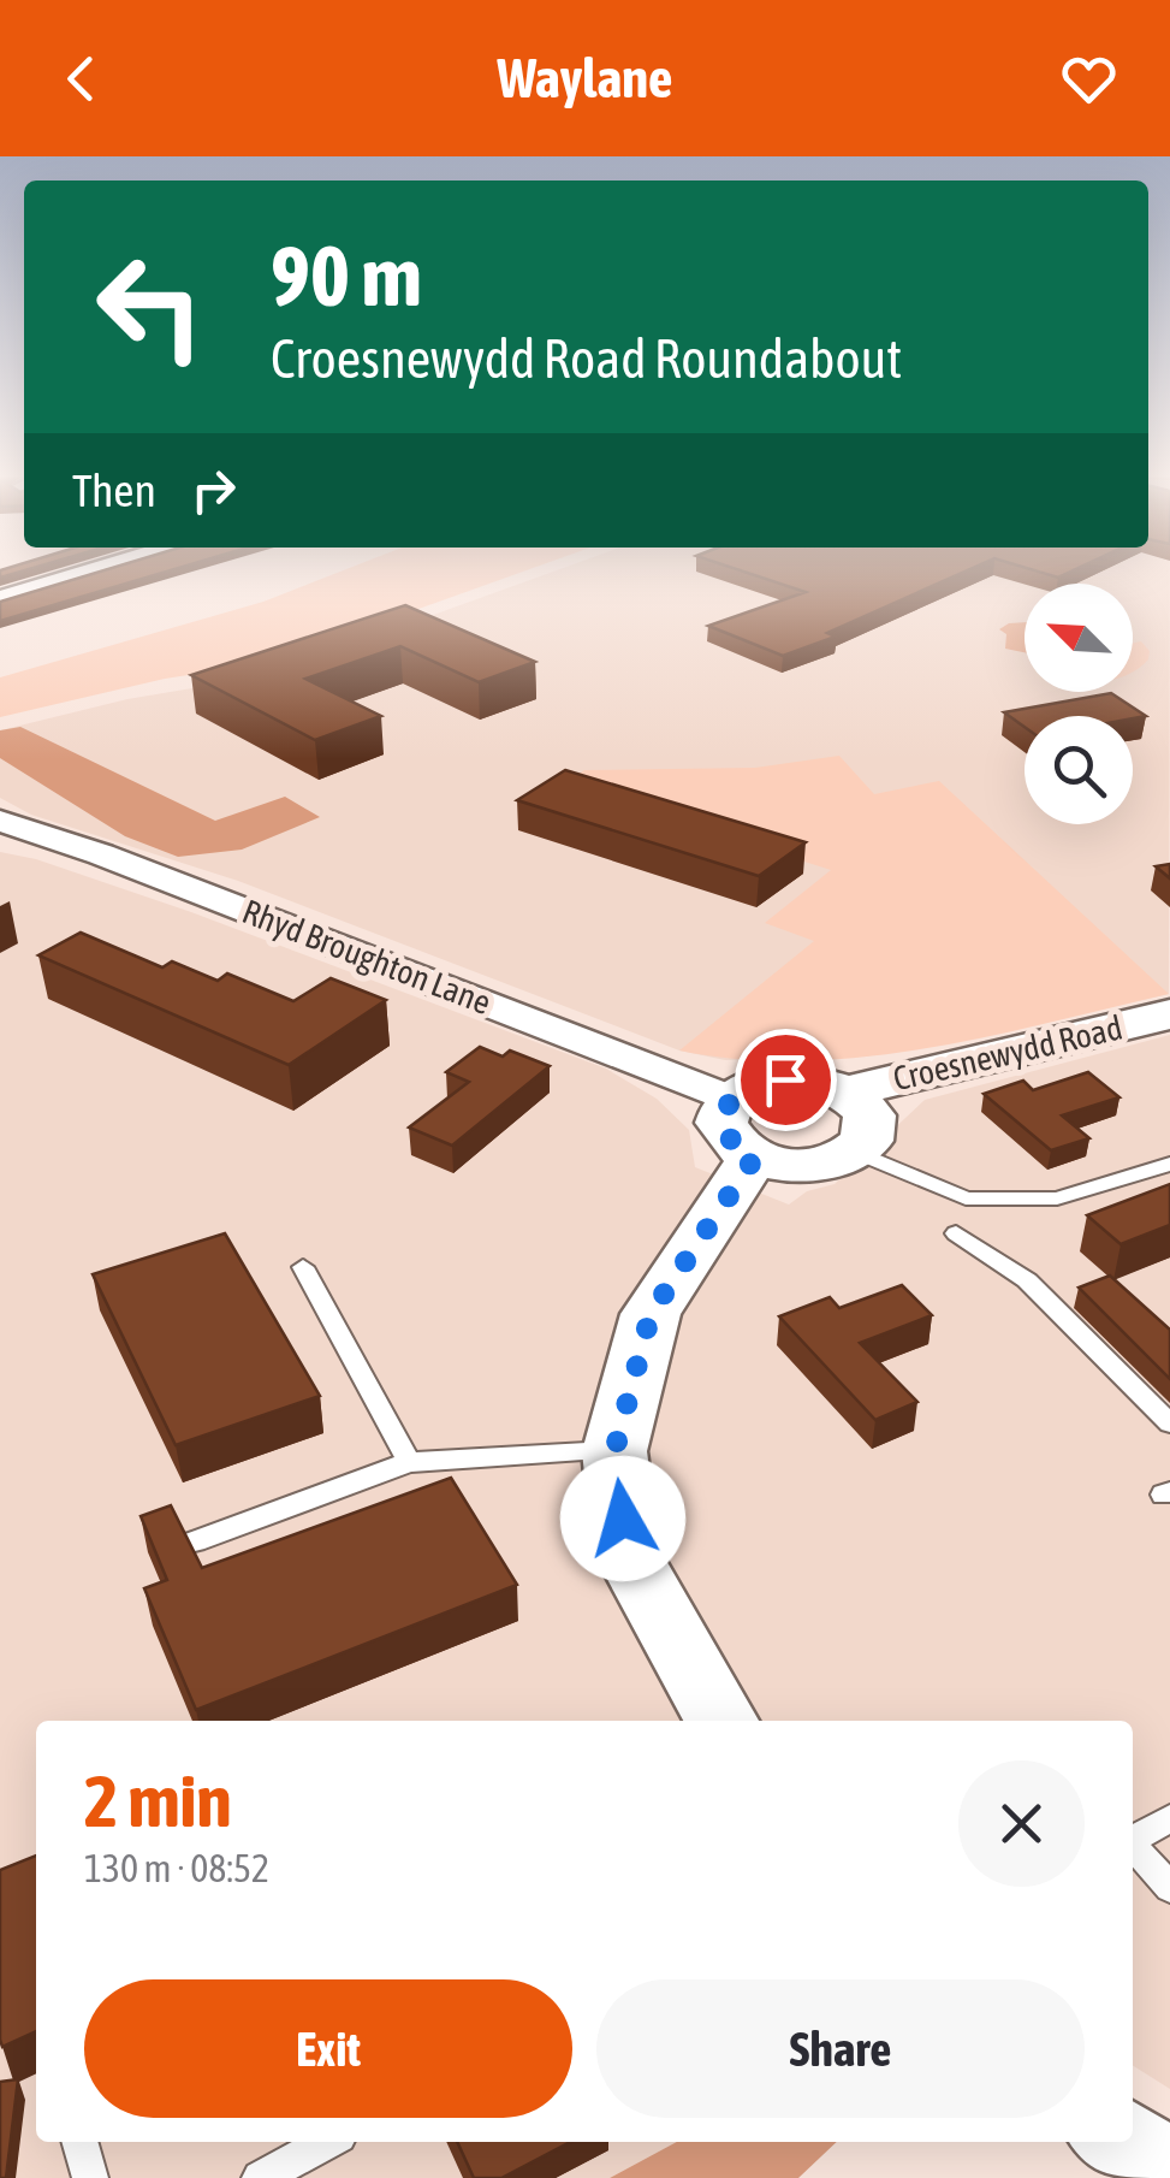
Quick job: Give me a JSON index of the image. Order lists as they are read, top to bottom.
{
  "streets": {
    "street": ["Rhyd Broughton Lane", "Croesnewydd Road"]
  },
  "crossings": [
    ["Rhyd Broughton Lane", "Croesnewydd Road"]
  ],
  "north": "top left",
  "page": {
    "header": "Waylane",
    "turn": ["90 m", "Croesnewydd Road Roundabout"],
    "then": "Then",
    "heading": ["2 min", "130 m · 08:52"],
    "buttons": ["Exit", "Share"]
  }
}
